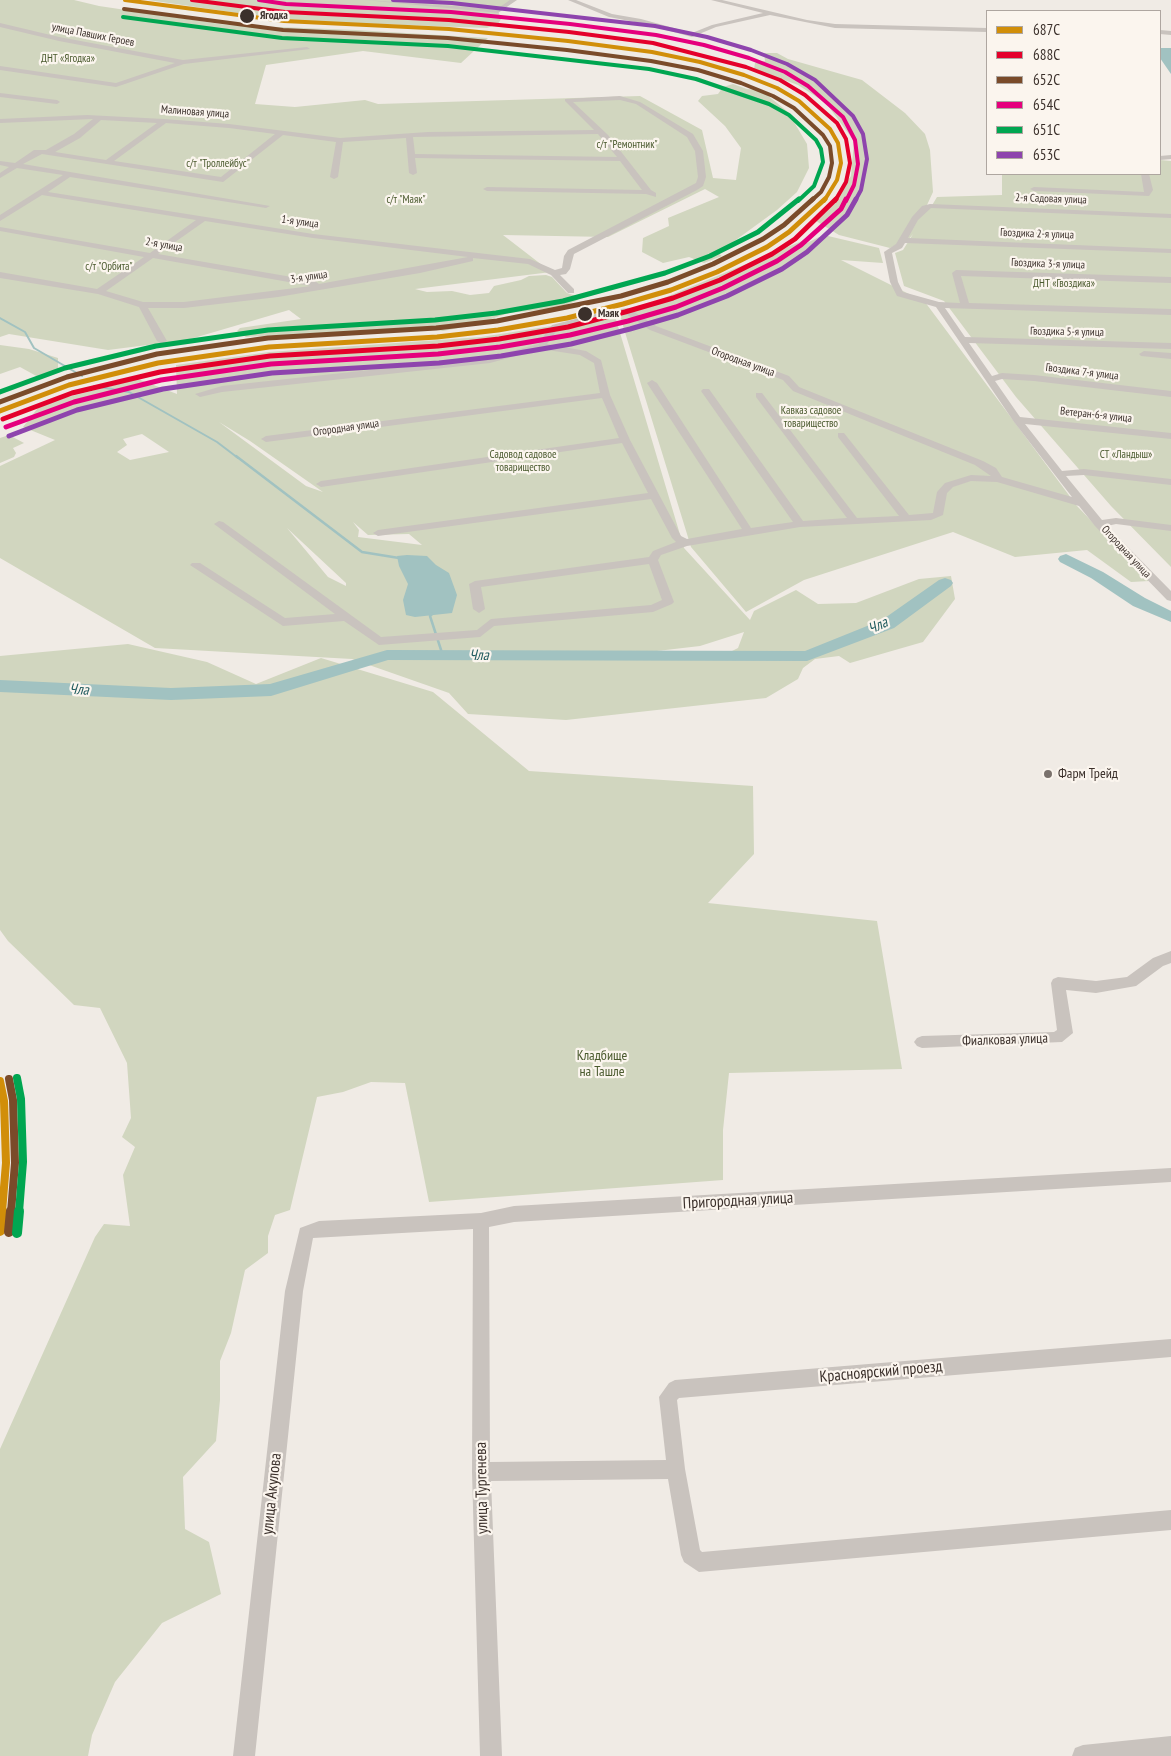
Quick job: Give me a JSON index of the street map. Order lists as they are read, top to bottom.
{
  "streets": {
    "street": [
      "улица Павших Героев",
      "Малиновая улица",
      "2-я Садовая улица",
      "1-я улица",
      "Гвоздика 2-я улица",
      "2-я улица",
      "Гвоздика 3-я улица",
      "3-я улица",
      "Гвоздика 5-я улица",
      "Огородная улица",
      "Гвоздика 7-я улица",
      "Ветеран-6-я улица",
      "Фиалковая улица",
      "Пригородная улица",
      "Красноярский проезд",
      "улица Тургенева",
      "улица Акулова"
    ]
  },
  "crossings": [
    ["2-я Садовая улица", "Гвоздика 2-я улица"],
    ["1-я улица", "3-я улица"],
    ["2-я улица", "3-я улица"],
    ["Гвоздика 5-я улица", "Огородная улица"],
    ["Огородная улица", "Гвоздика 7-я улица"],
    ["Огородная улица", "Ветеран-6-я улица"],
    ["Пригородная улица", "улица Тургенева"],
    ["Пригородная улица", "улица Акулова"]
  ],
  "water": ["Чла"],
  "parks": [
    "ДНТ «Ягодка»",
    "с/т \"Ремонтник\"",
    "с/т \"Троллейбус\"",
    "с/т \"Маяк\"",
    "с/т \"Орбита\"",
    "ДНТ «Гвоздика»",
    "Кавказ садовое товарищество",
    "Садовод садовое товарищество",
    "СТ «Ландыш»",
    "Кладбище на Ташле"
  ],
  "places": ["Ягодка", "Маяк", "Фарм Трейд"],
  "lines": [
    "transit line 687С",
    "transit line 688С",
    "transit line 654С",
    "transit line 653С",
    "transit line 652С",
    "transit line 651С"
  ],
  "legend": [
    "687С",
    "688С",
    "652С",
    "654С",
    "651С",
    "653С"
  ]
}
